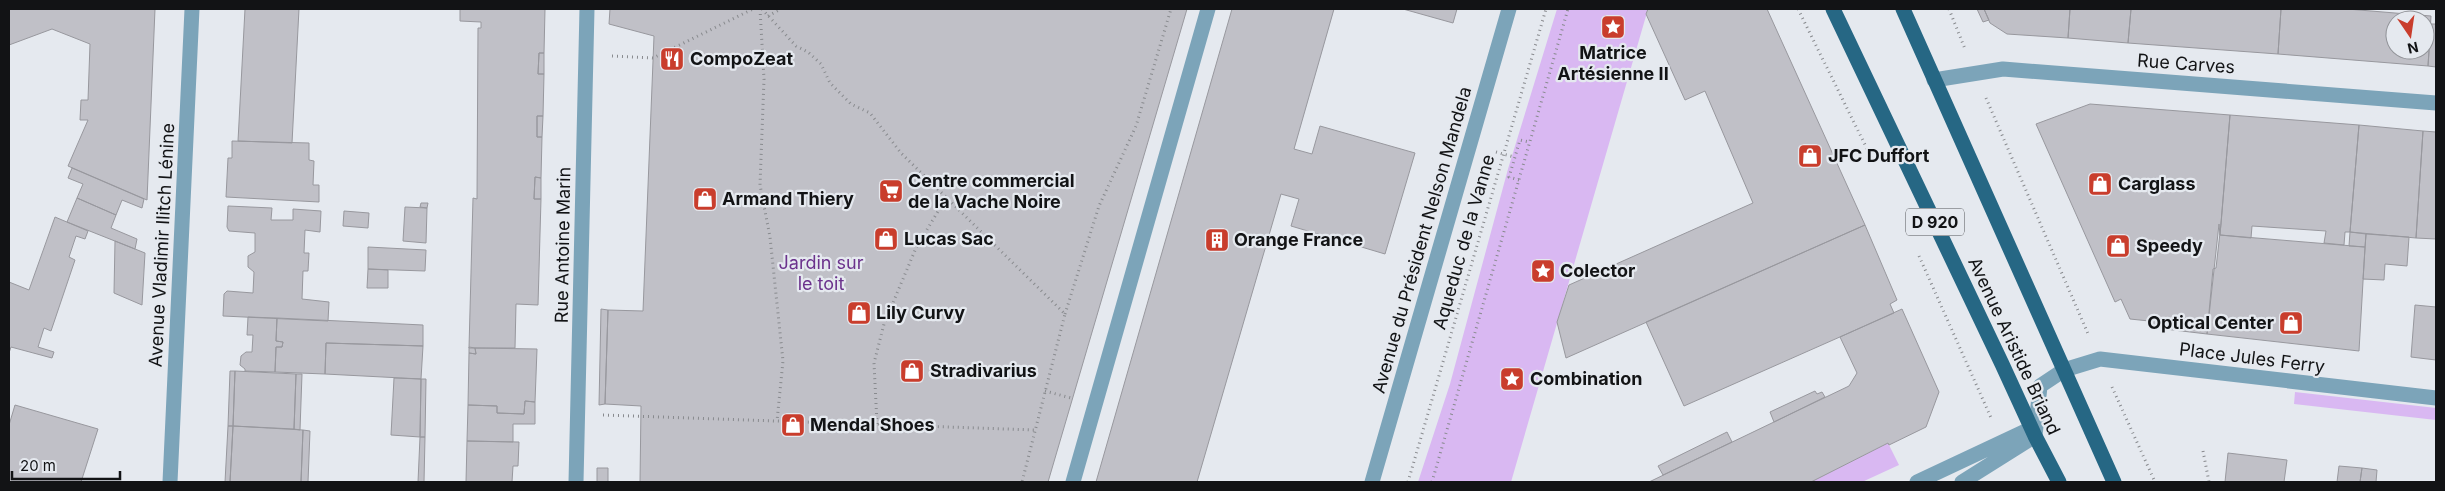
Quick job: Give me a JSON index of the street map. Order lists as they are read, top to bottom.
{
  "streets": {
    "main road": ["D 920", "Avenue Aristide Briand"],
    "street": [
      "Rue Carves",
      "Avenue du Président Nelson Mandela",
      "Avenue Vladimir Ilitch Lénine",
      "Rue Antoine Marin",
      "Place Jules Ferry"
    ],
    "path": ["Aqueduc de la Vanne"]
  },
  "crossings": [
    ["Rue Carves", "Avenue Aristide Briand"],
    ["Avenue Aristide Briand", "Place Jules Ferry"]
  ],
  "parks": ["Jardin sur le toit"],
  "places": {
    "place": ["Matrice Artésienne II", "Colector", "Combination"],
    "restaurant": ["CompoZeat"],
    "shop": [
      "JFC Duffort",
      "Carglass",
      "Armand Thiery",
      "Lucas Sac",
      "Speedy",
      "Lily Curvy",
      "Optical Center",
      "Stradivarius",
      "Mendal Shoes"
    ],
    "supermarket": ["Centre commercial de la Vache Noire"],
    "building": ["Orange France"]
  },
  "scale_bar": "20 m",
  "north": "bottom"
}
